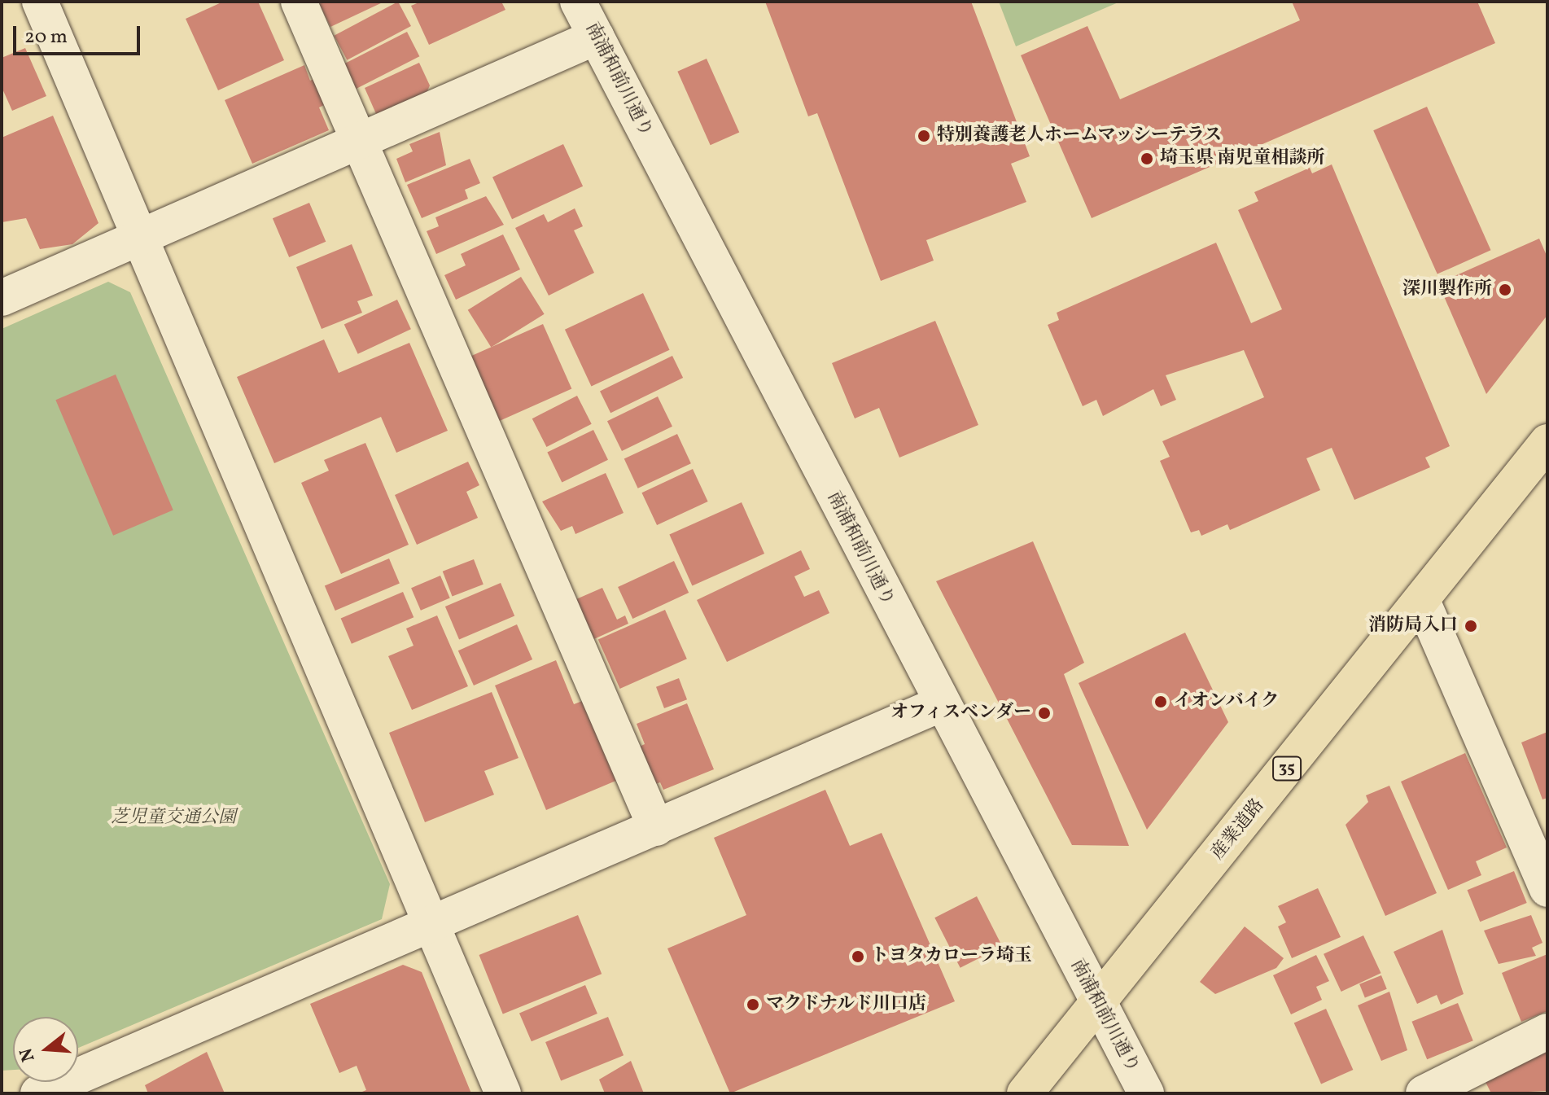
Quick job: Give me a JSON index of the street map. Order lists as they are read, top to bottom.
{
  "streets": {
    "main road": ["35", "産業道路"],
    "street": ["南浦和前川通り"]
  },
  "crossings": [
    ["南浦和前川通り", "産業道路"]
  ],
  "parks": ["芝児童交通公園"],
  "places": [
    "特別養護老人ホームマッシーテラス",
    "埼玉県 南児童相談所",
    "深川製作所",
    "消防局入口",
    "イオンバイク",
    "オフィスベンダー",
    "トヨタカローラ埼玉",
    "マクドナルド川口店"
  ],
  "scale_bar": "20 m",
  "north": "left"
}
